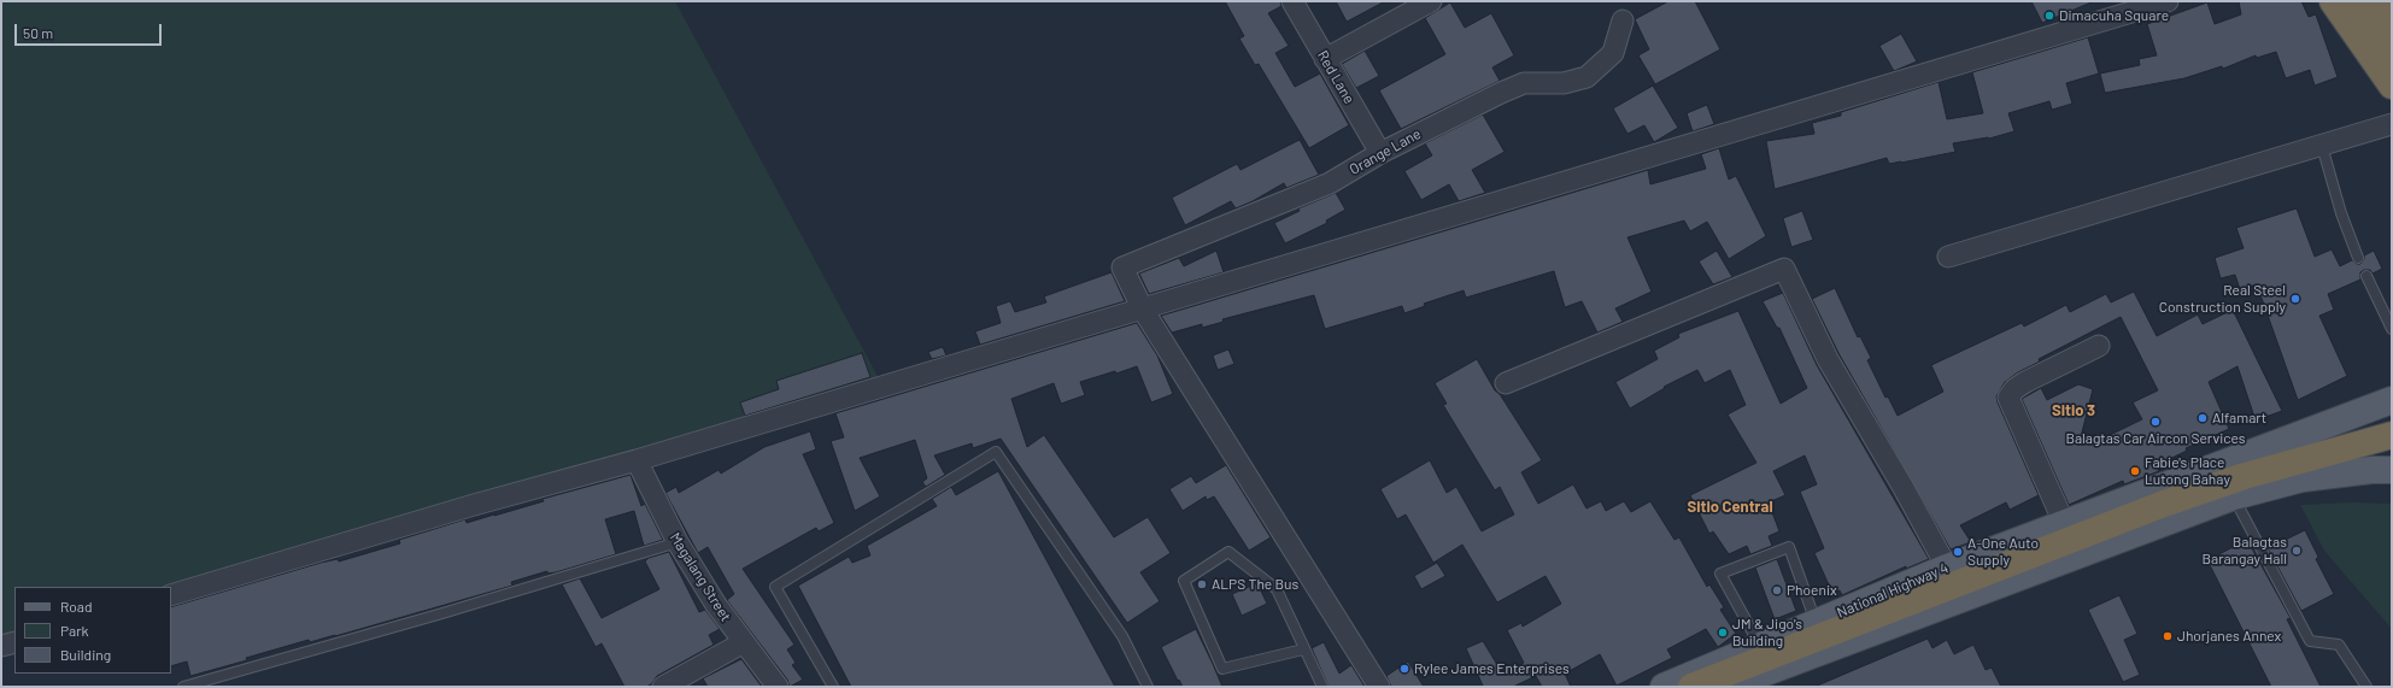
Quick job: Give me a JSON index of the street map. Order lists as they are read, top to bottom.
{
  "streets": {
    "main road": ["National Highway 4"],
    "street": ["Red Lane", "Orange Lane", "Magalang Street"]
  },
  "crossings": [
    ["Red Lane", "Orange Lane"]
  ],
  "districts": ["Sitio 3", "Sitio Central"],
  "places": [
    "Dimacuha Square",
    "Real Steel Construction Supply",
    "Alfamart",
    "Balagtas Car Aircon Services",
    "Fabie's Place Lutong Bahay",
    "Balagtas Barangay Hall",
    "A-One Auto Supply",
    "ALPS The Bus",
    "Phoenix",
    "JM & Jigo's Building",
    "Jhorjanes Annex",
    "Rylee James Enterprises"
  ],
  "legend": ["Road", "Park", "Building"],
  "scale_bar": "50 m"
}
